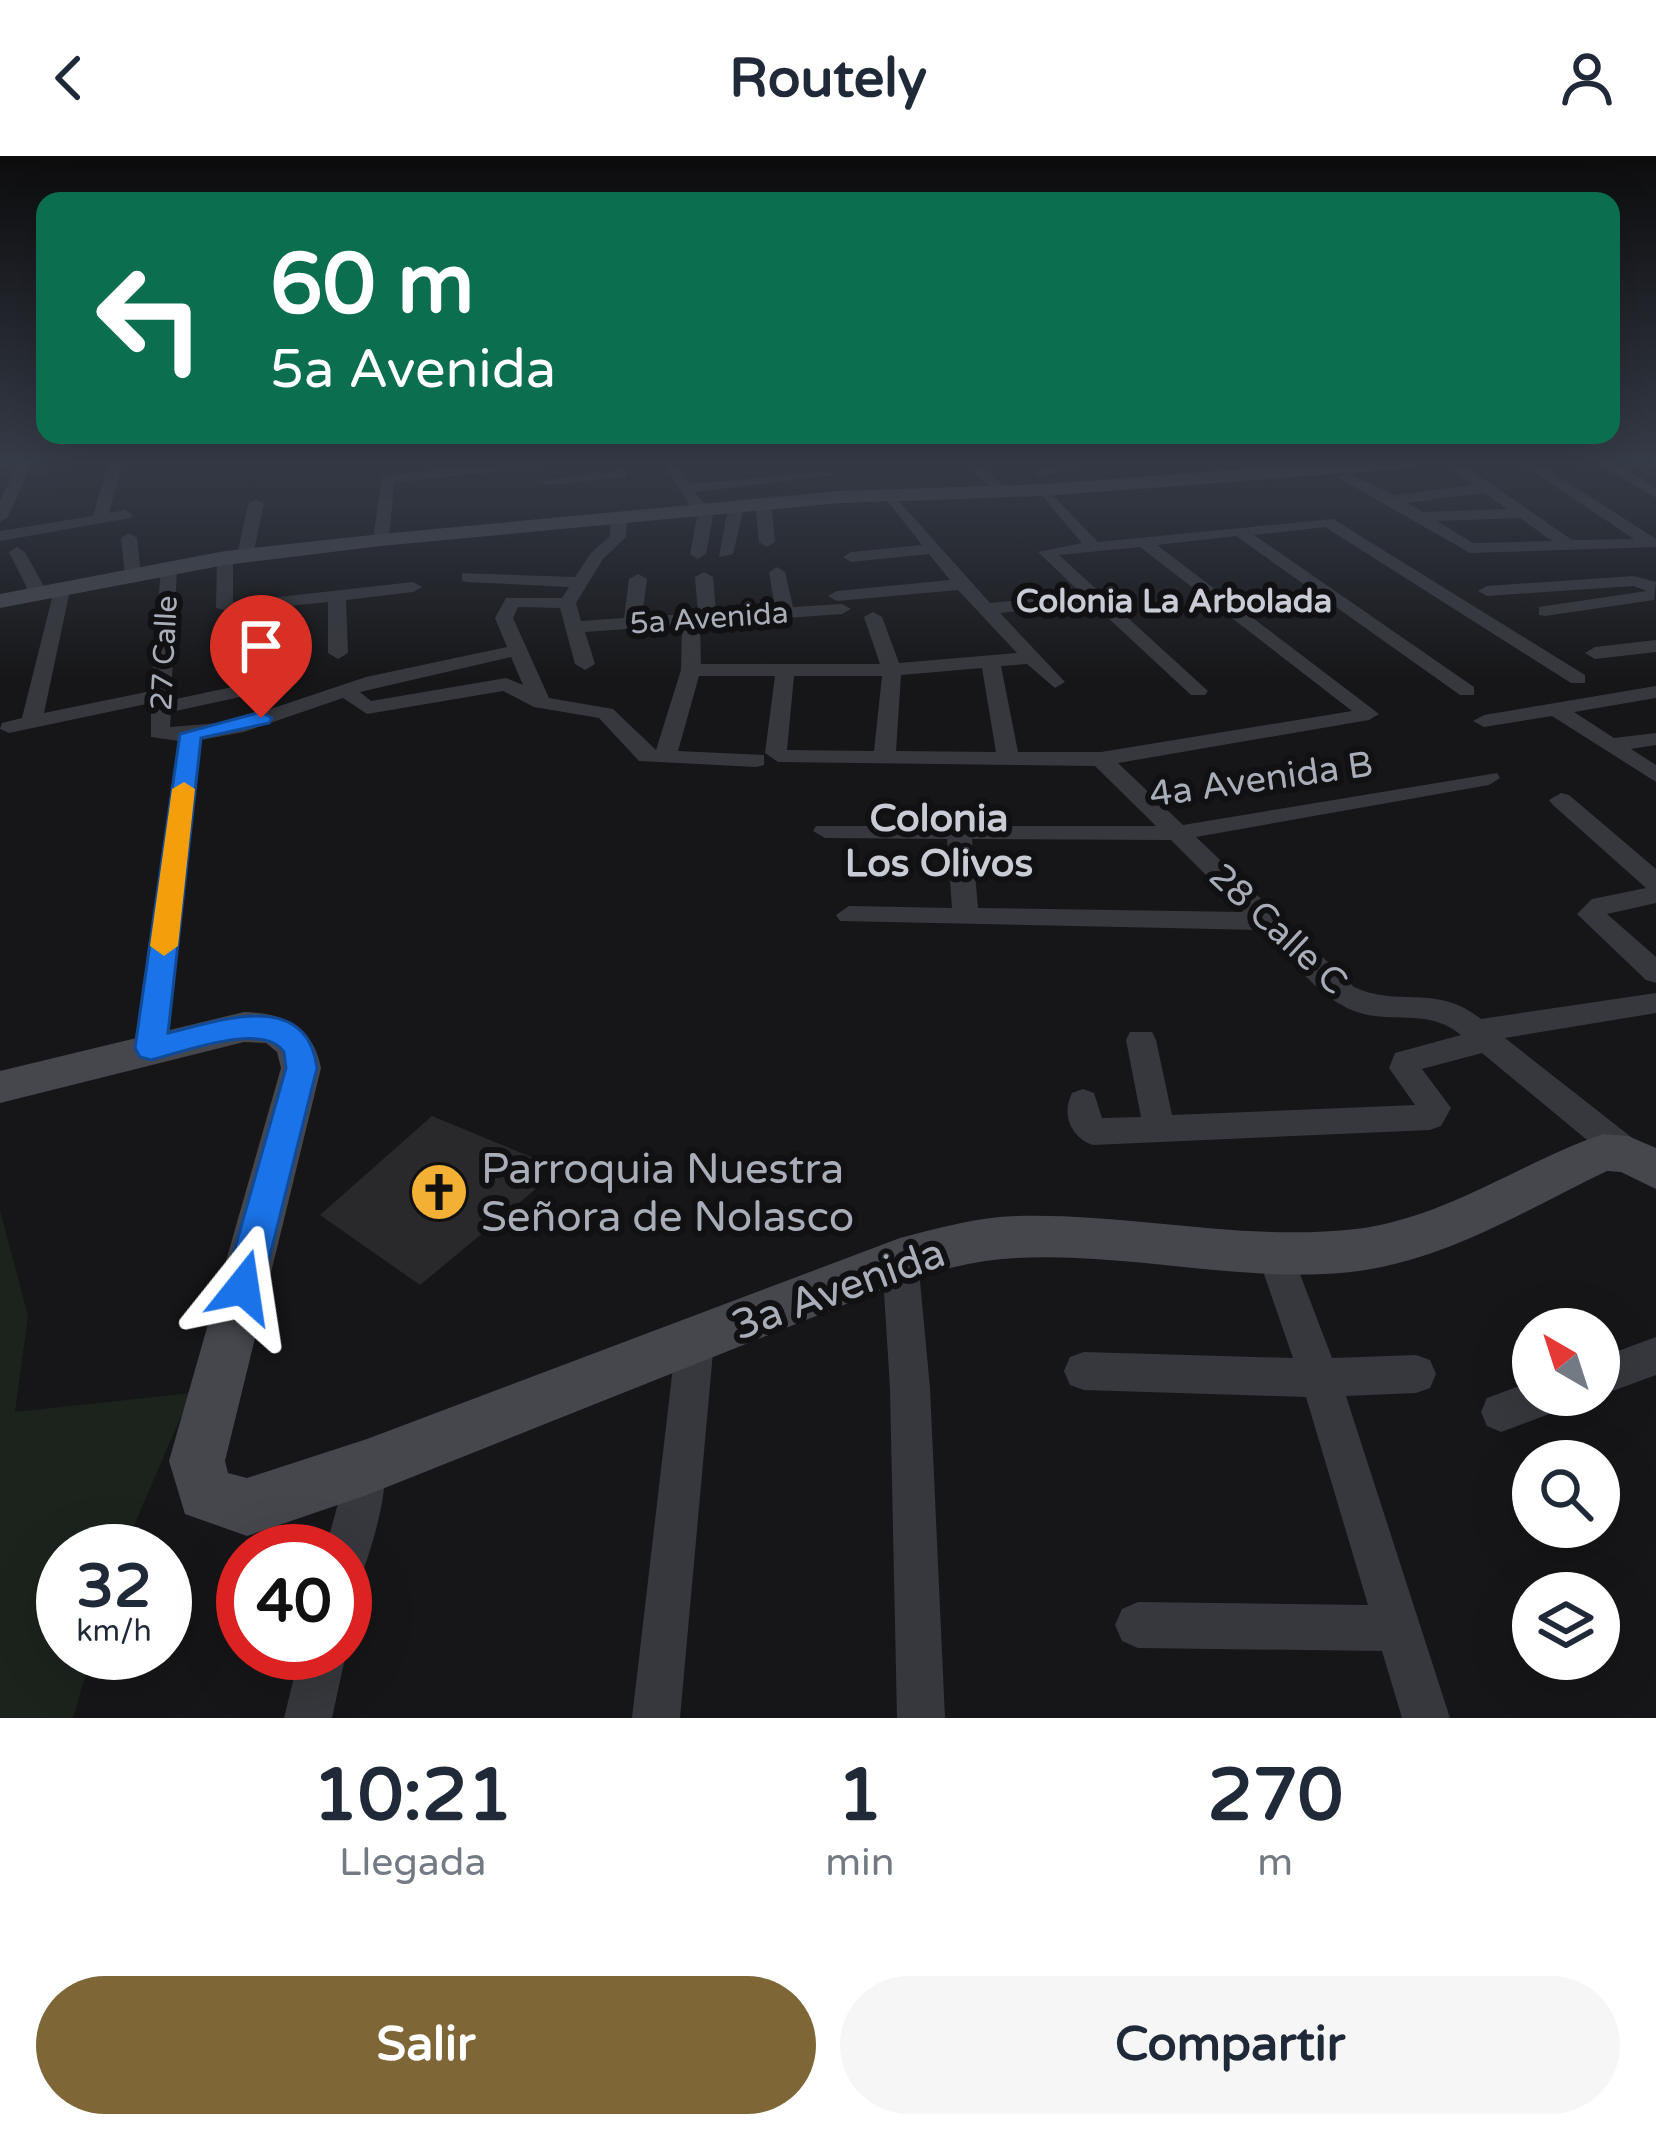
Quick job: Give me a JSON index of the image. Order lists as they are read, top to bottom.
{
  "streets": {
    "street": [
      "5a Avenida",
      "27 Calle",
      "4a Avenida B",
      "28 Calle C",
      "3a Avenida"
    ]
  },
  "crossings": [
    ["27 Calle", "3a Avenida"],
    ["4a Avenida B", "28 Calle C"],
    ["28 Calle C", "3a Avenida"]
  ],
  "districts": ["Colonia La Arbolada", "Colonia Los Olivos"],
  "places": {
    "church": ["Parroquia Nuestra Señora de Nolasco"]
  },
  "north": "top left",
  "page": {
    "header": "Routely",
    "turn": ["60 m", "5a Avenida"],
    "speed": "32 km/h",
    "limit": "40",
    "eta": [
      "10:21",
      "Llegada",
      "1",
      "min",
      "270",
      "m"
    ],
    "buttons": ["Salir", "Compartir"]
  }
}
